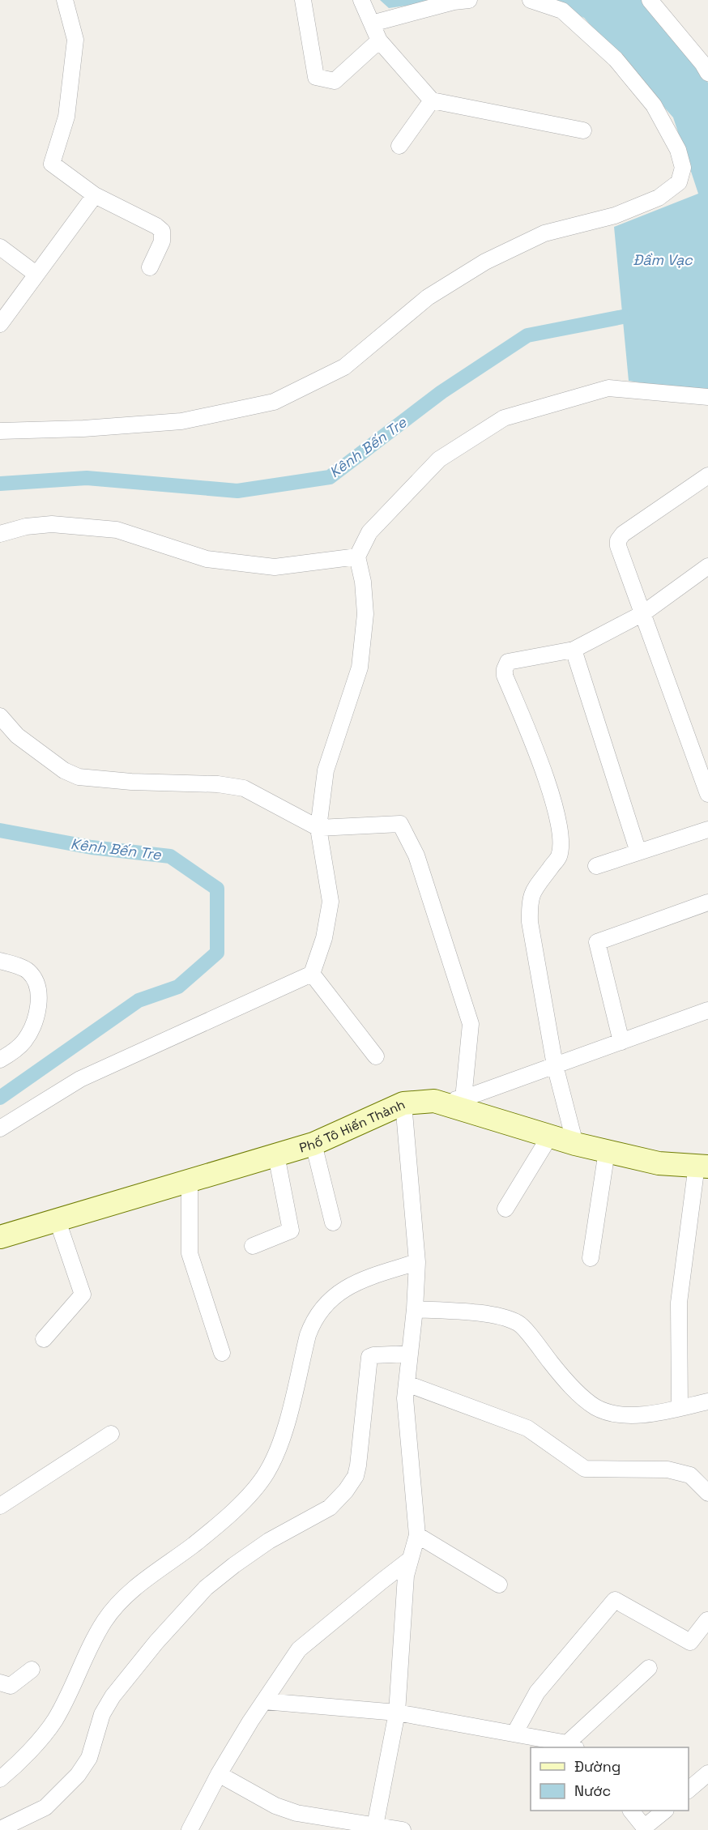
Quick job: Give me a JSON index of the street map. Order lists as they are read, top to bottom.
{
  "streets": {
    "street": ["Phố Tô Hiến Thành"]
  },
  "water": ["Đầm Vạc", "Kênh Bến Tre"],
  "legend": ["Đường", "Nước"]
}
